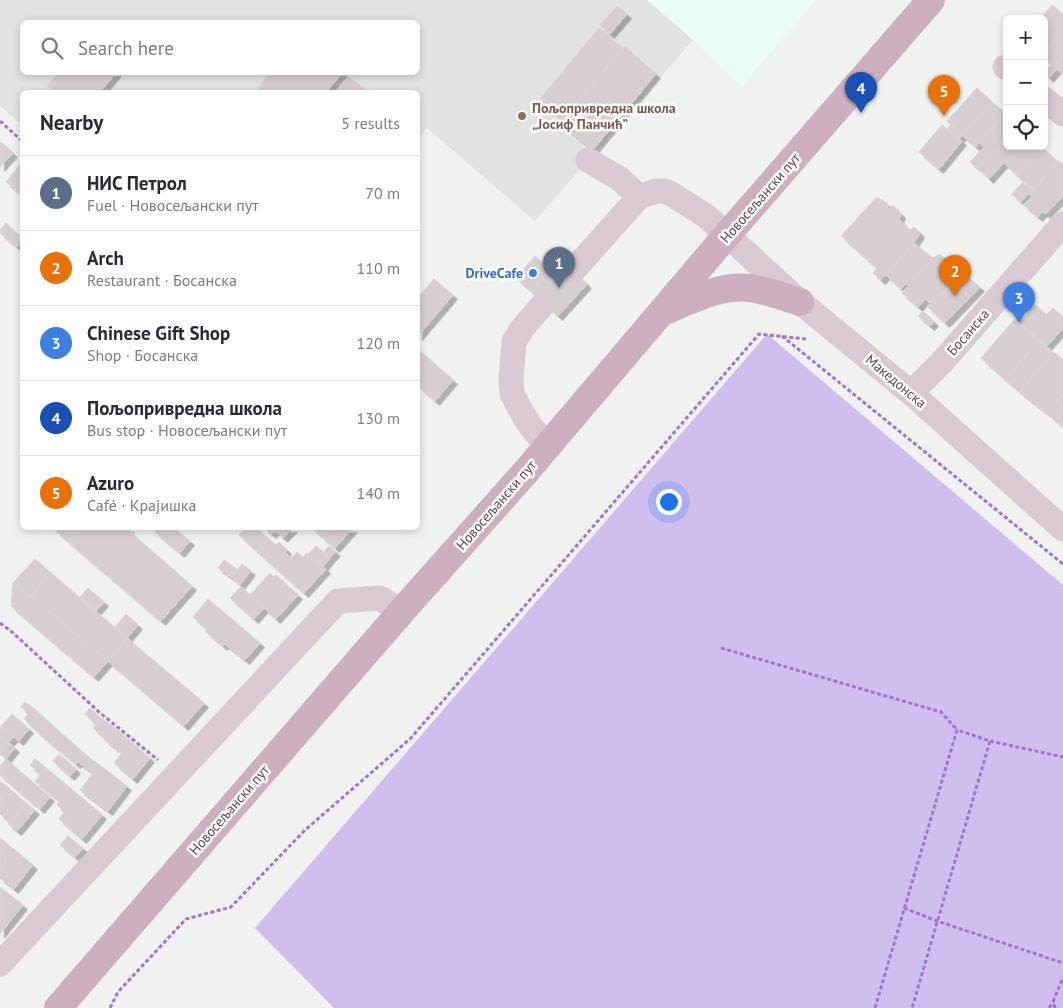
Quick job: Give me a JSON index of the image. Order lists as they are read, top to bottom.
{
  "streets": {
    "main road": ["Новосељански пут"],
    "street": ["Босанска", "Македонска"]
  },
  "crossings": [
    ["Новосељански пут", "Македонска"],
    ["Босанска", "Македонска"]
  ],
  "places": ["Пољопривредна школа „Јосиф Панчић”", "DriveCafe"],
  "page": {
    "map_buttons": ["+", "−"],
    "search": "Search here",
    "pins": [
      "4",
      "5",
      "1",
      "2",
      "3"
    ],
    "heading": ["Nearby", "5 results"],
    "list": [
      {
        "mark": "1",
        "name": "НИС Петрол",
        "note": "Fuel · Новосељански пут",
        "value": "70 m"
      },
      {
        "mark": "2",
        "name": "Arch",
        "note": "Restaurant · Босанска",
        "value": "110 m"
      },
      {
        "mark": "3",
        "name": "Chinese Gift Shop",
        "note": "Shop · Босанска",
        "value": "120 m"
      },
      {
        "mark": "4",
        "name": "Пољопривредна школа",
        "note": "Bus stop · Новосељански пут",
        "value": "130 m"
      },
      {
        "mark": "5",
        "name": "Azuro",
        "note": "Café · Крајишка",
        "value": "140 m"
      }
    ]
  }
}
